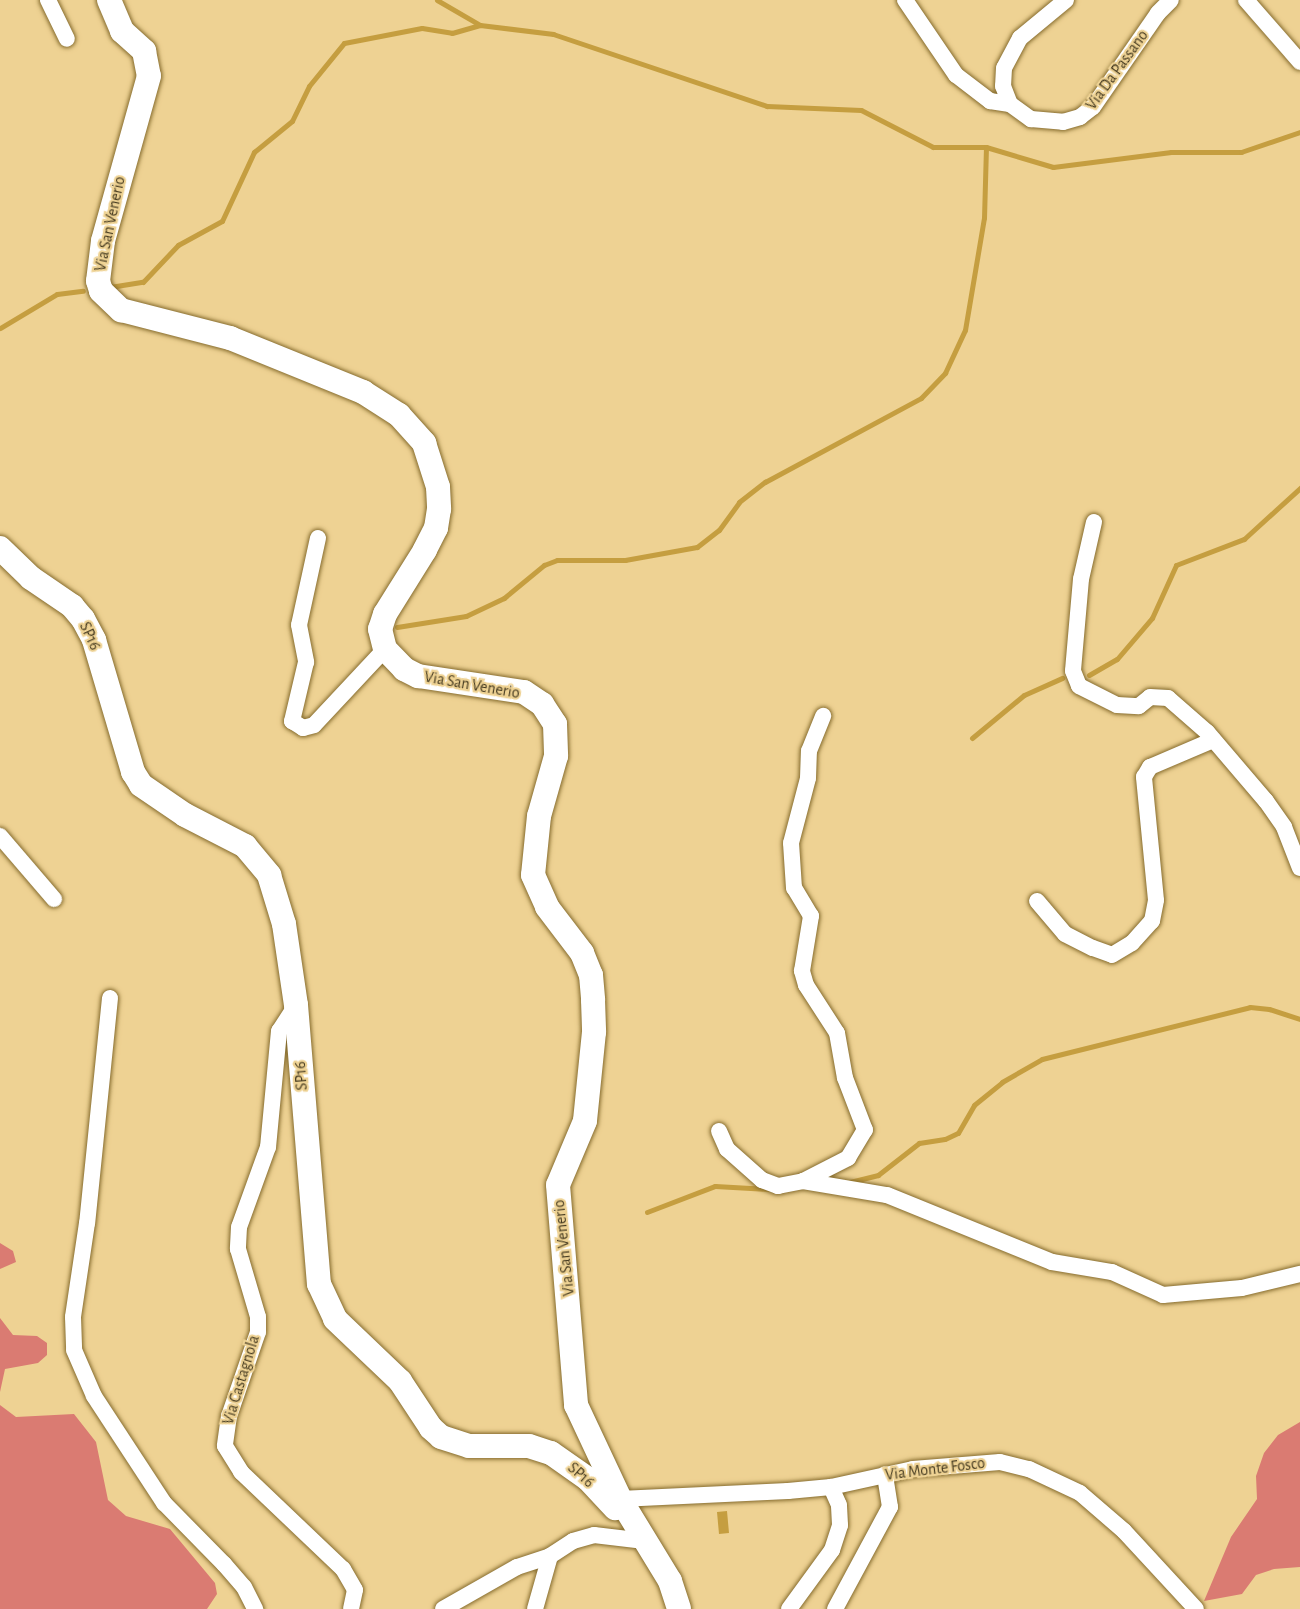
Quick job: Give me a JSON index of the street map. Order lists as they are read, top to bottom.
{
  "streets": {
    "street": [
      "Via Da Passano",
      "Via San Venerio",
      "SP16",
      "Via Castagnola",
      "Via Monte Fosco"
    ]
  },
  "crossings": [
    ["Via San Venerio", "SP16"],
    ["Via San Venerio", "Via Monte Fosco"],
    ["SP16", "Via Castagnola"]
  ]
}
